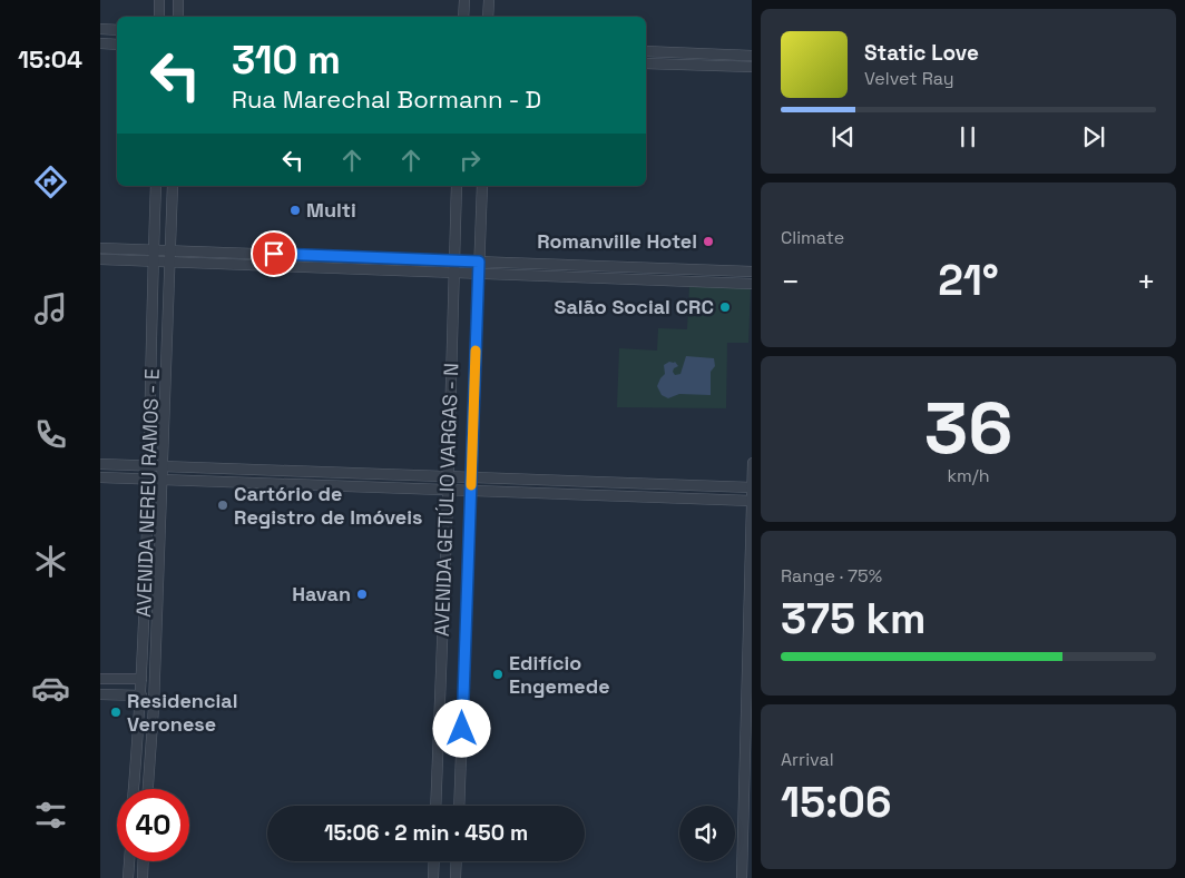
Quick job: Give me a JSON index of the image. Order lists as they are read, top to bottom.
{
  "streets": {
    "street": ["AVENIDA NEREU RAMOS - E", "AVENIDA GETÚLIO VARGAS - N"]
  },
  "places": [
    "Multi",
    "Romanville Hotel",
    "Salão Social CRC",
    "Cartório de Registro de Imóveis",
    "Havan",
    "Edifício Engemede",
    "Residencial Veronese"
  ],
  "page": {
    "tabs": "15:04",
    "turn": ["310 m", "Rua Marechal Bormann - D"],
    "song": ["Static Love", "Velvet Ray"],
    "tile": [
      "Climate",
      ["36", "km/h"],
      ["Range · 75%", "375 km"],
      ["Arrival", "15:06"]
    ],
    "heat": ["−", "21°", "+"],
    "limit": "40",
    "trip": "15:06 · 2 min · 450 m"
  }
}
